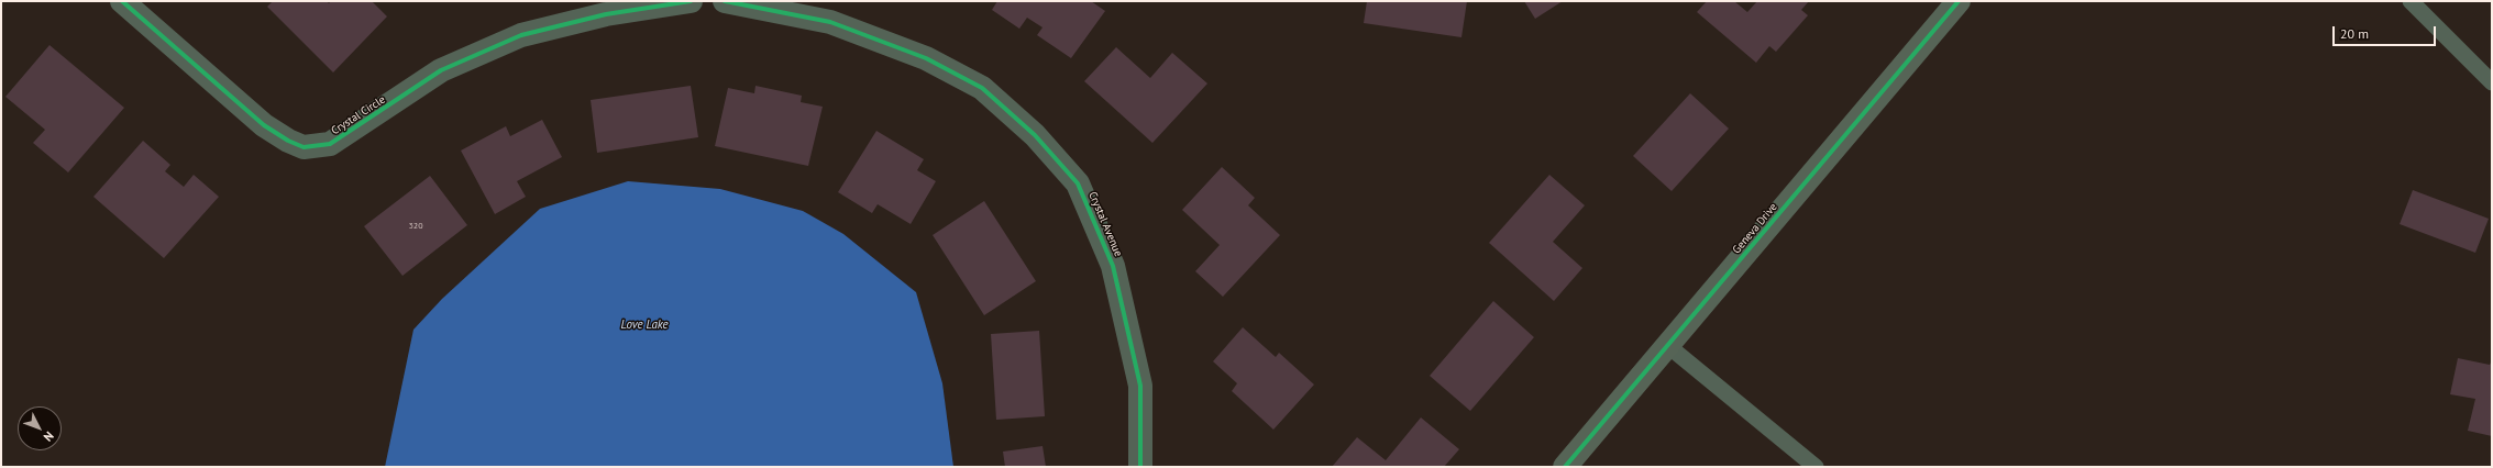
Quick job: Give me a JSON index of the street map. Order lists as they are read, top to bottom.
{
  "streets": {
    "main road": ["Geneva Drive"],
    "street": ["Crystal Circle", "Crystal Avenue"]
  },
  "water": ["Love Lake"],
  "house_numbers": ["320"],
  "scale_bar": "20 m",
  "north": "bottom right"
}
